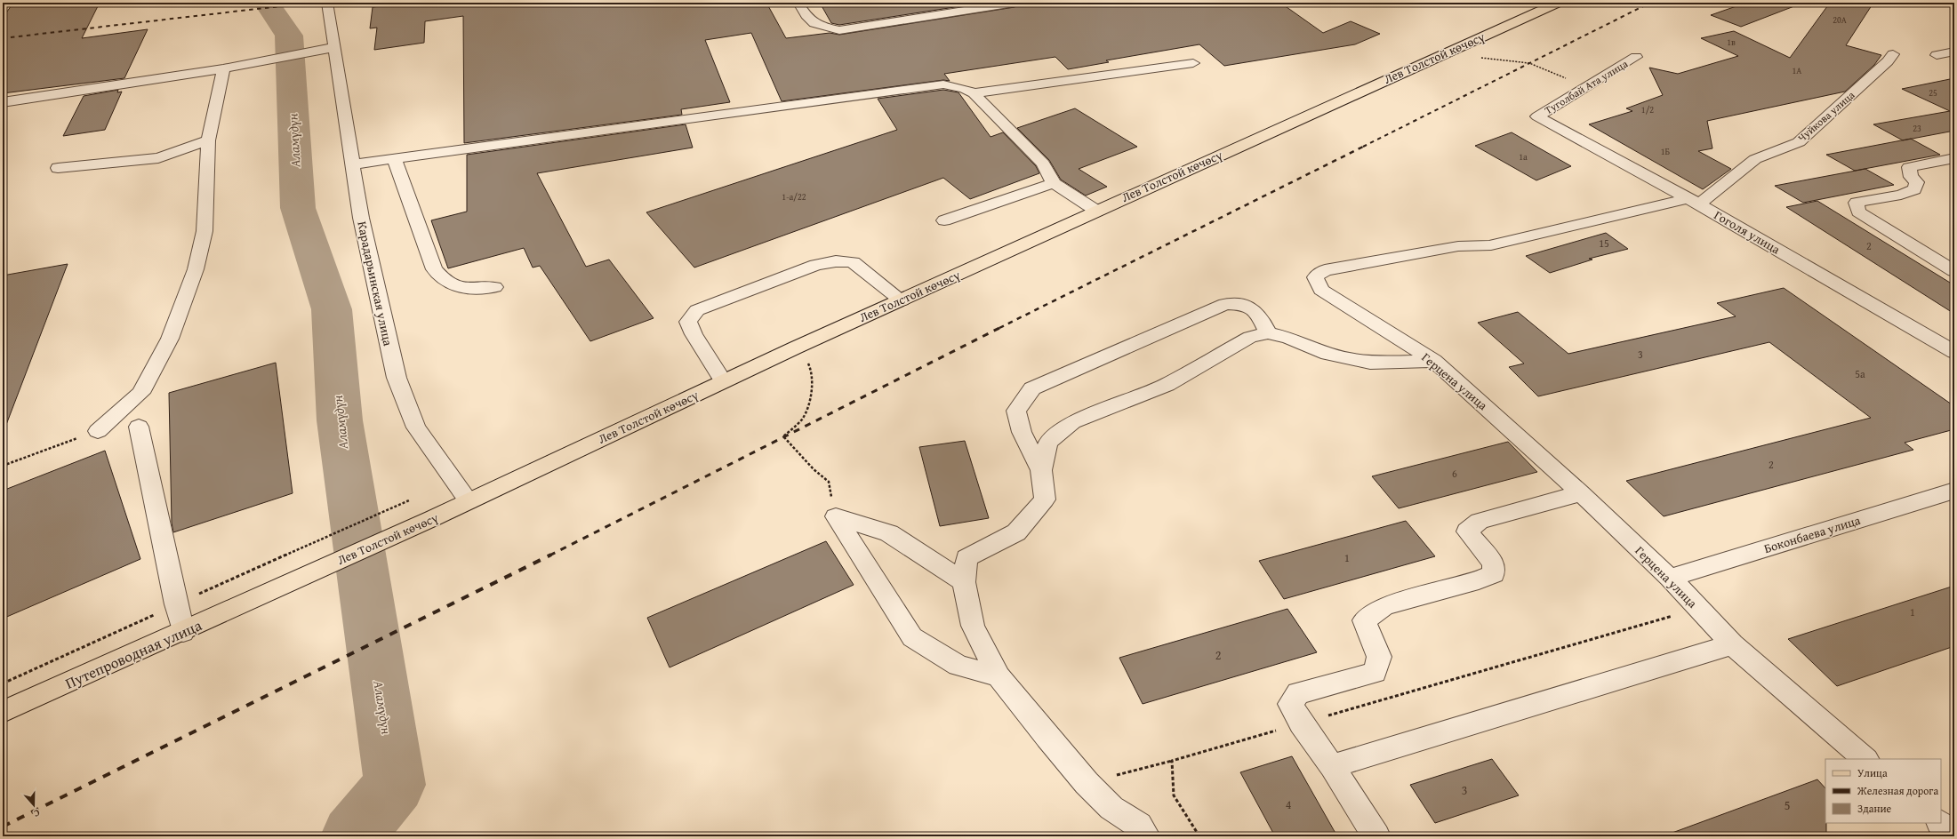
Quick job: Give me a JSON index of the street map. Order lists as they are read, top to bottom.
{
  "streets": {
    "main road": ["Лев Толстой көчөсү", "Путепроводная улица"],
    "street": [
      "Туголбай Ата улица",
      "Чуйкова улица",
      "Гоголя улица",
      "Карадарьинская улица",
      "Герцена улица",
      "Боконбаева улица"
    ]
  },
  "crossings": [
    ["Лев Толстой көчөсү", "Карадарьинская улица"],
    ["Лев Толстой көчөсү", "Путепроводная улица"],
    ["Туголбай Ата улица", "Гоголя улица"],
    ["Чуйкова улица", "Гоголя улица"],
    ["Чуйкова улица", "Герцена улица"],
    ["Гоголя улица", "Герцена улица"],
    ["Герцена улица", "Боконбаева улица"]
  ],
  "water": ["Аламүдүн"],
  "house_numbers": [
    "20А",
    "1в",
    "1А",
    "25",
    "1/2",
    "23",
    "1Б",
    "1а",
    "1-а/22",
    "15",
    "2",
    "3",
    "5а",
    "2",
    "6",
    "1",
    "1",
    "2",
    "3",
    "4",
    "5"
  ],
  "legend": ["Улица", "Железная дорога", "Здание"],
  "north": "bottom"
}
